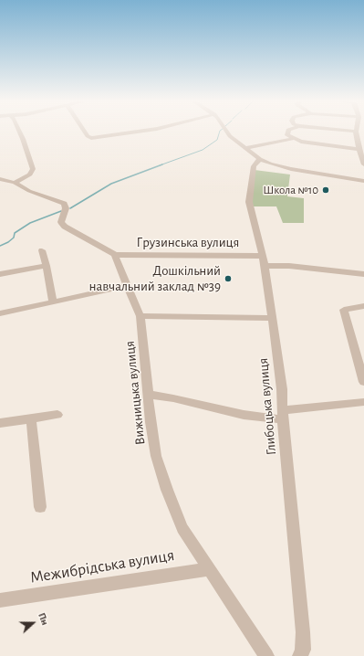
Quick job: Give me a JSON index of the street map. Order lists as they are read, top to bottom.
{
  "streets": {
    "street": [
      "Грузинська вулиця",
      "Вижницька вулиця",
      "Глибоцька вулиця",
      "Межибрідська вулиця"
    ]
  },
  "crossings": [
    ["Грузинська вулиця", "Вижницька вулиця"],
    ["Грузинська вулиця", "Глибоцька вулиця"],
    ["Вижницька вулиця", "Межибрідська вулиця"]
  ],
  "places": ["Школа №10", "Дошкільний навчальний заклад №39"],
  "north": "right"
}
